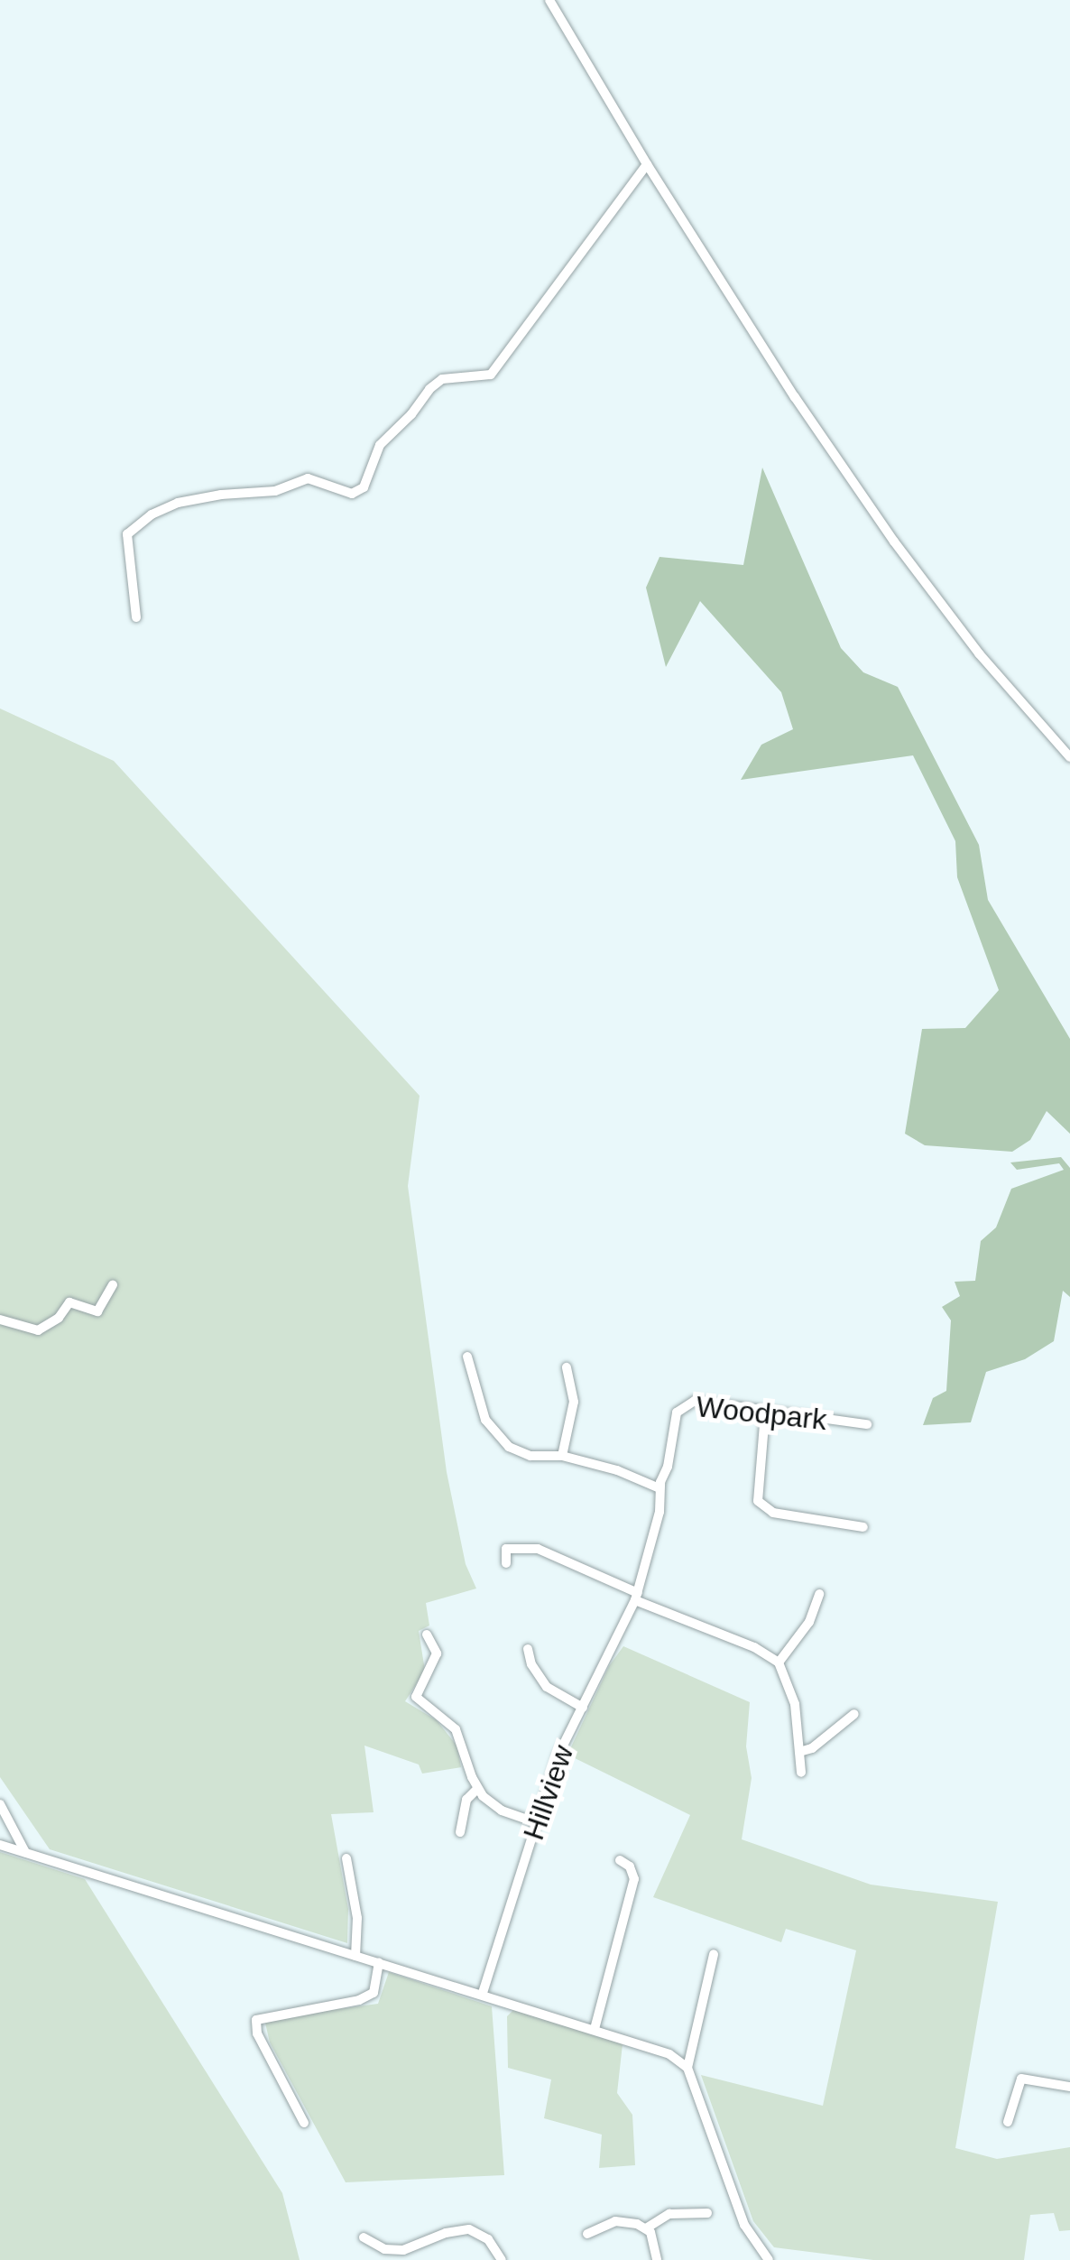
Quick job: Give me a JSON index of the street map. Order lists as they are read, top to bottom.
{
  "streets": {
    "street": ["Woodpark", "Hillview"]
  },
  "crossings": [
    ["Woodpark", "Hillview"]
  ]
}
